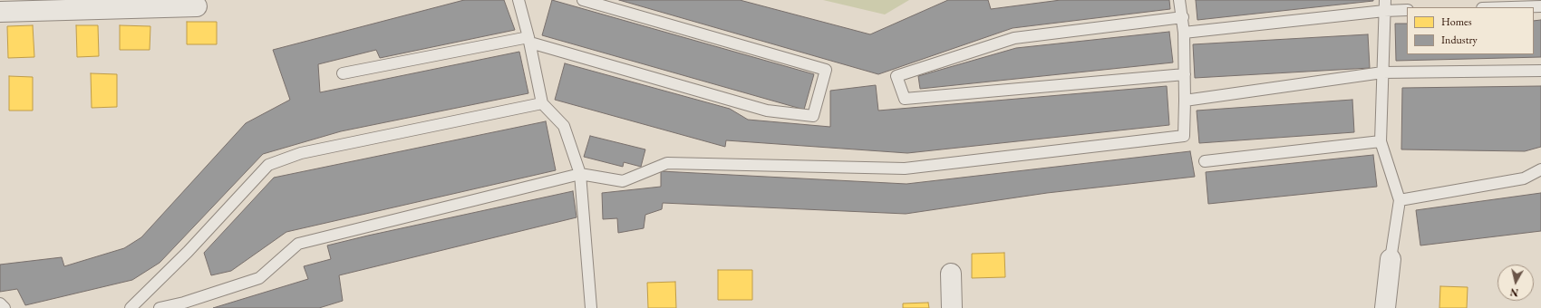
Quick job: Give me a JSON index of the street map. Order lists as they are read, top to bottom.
{
  "legend": ["Homes", "Industry"],
  "north": "bottom"
}
